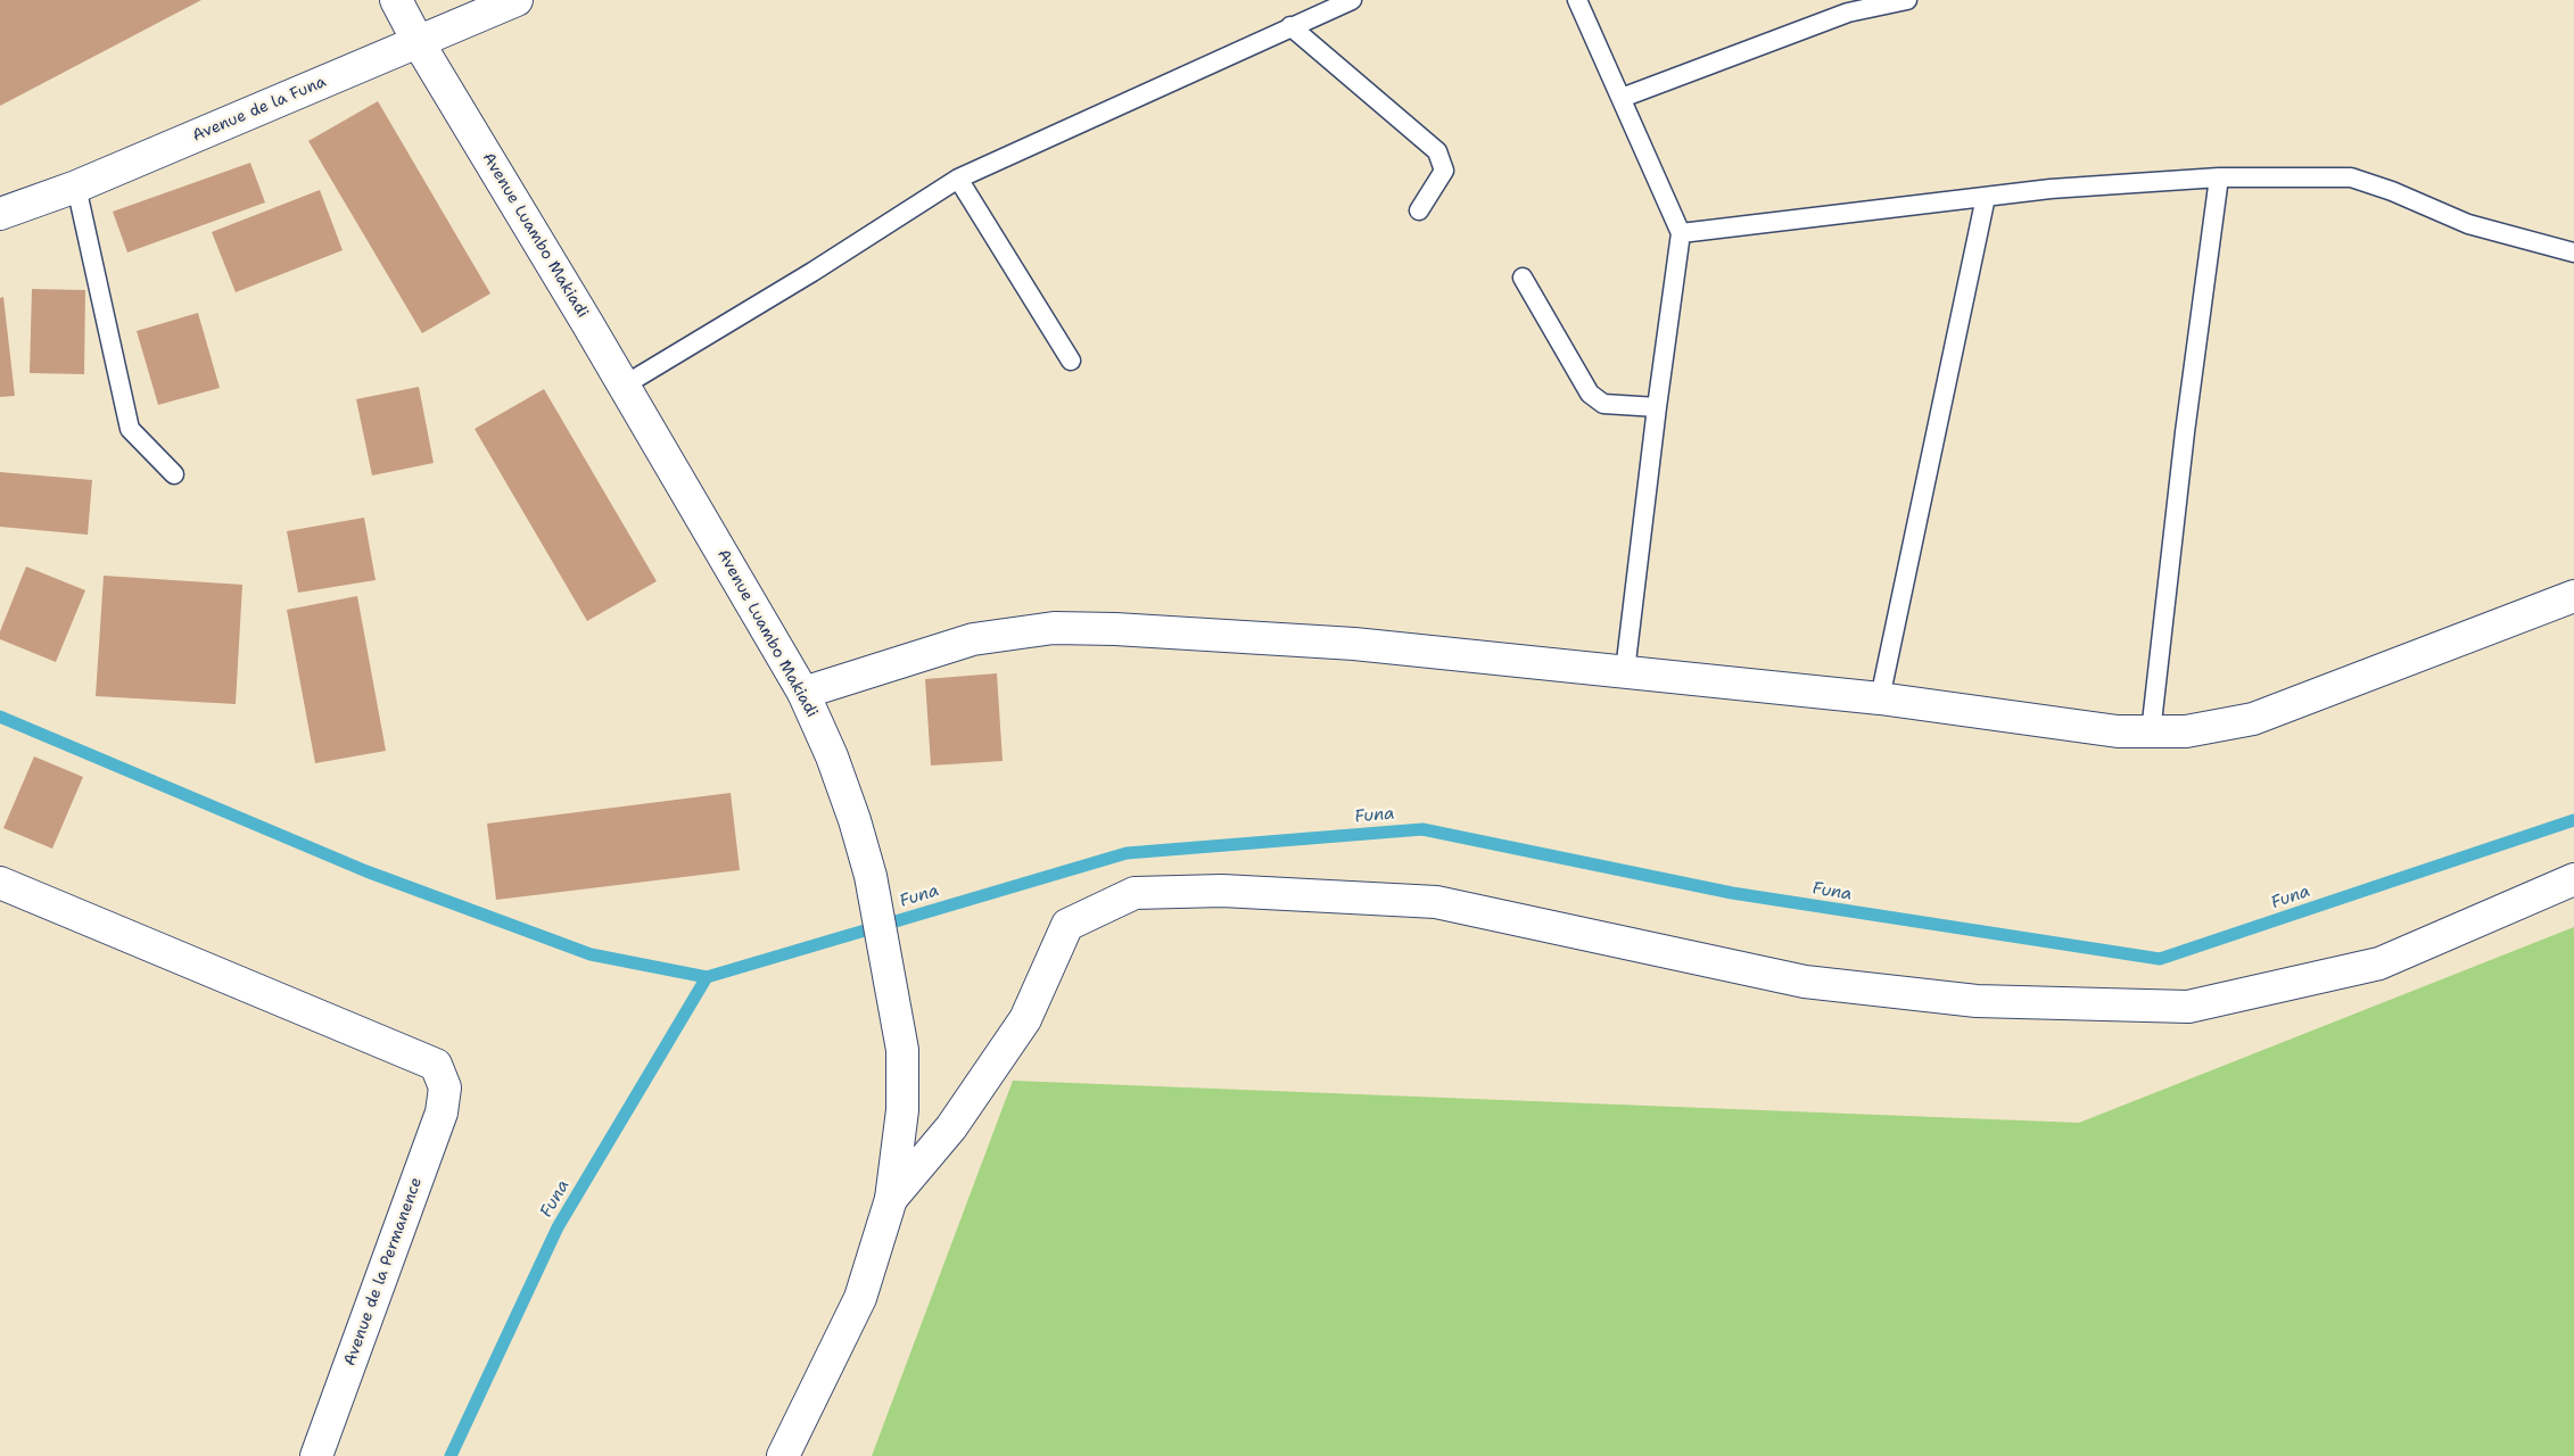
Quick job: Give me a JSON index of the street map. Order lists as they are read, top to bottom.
{
  "streets": {
    "street": ["Avenue de la Funa", "Avenue Luambo Makiadi", "Avenue de la Permanence"]
  },
  "crossings": [
    ["Avenue de la Funa", "Avenue Luambo Makiadi"]
  ],
  "water": ["Funa"]
}
